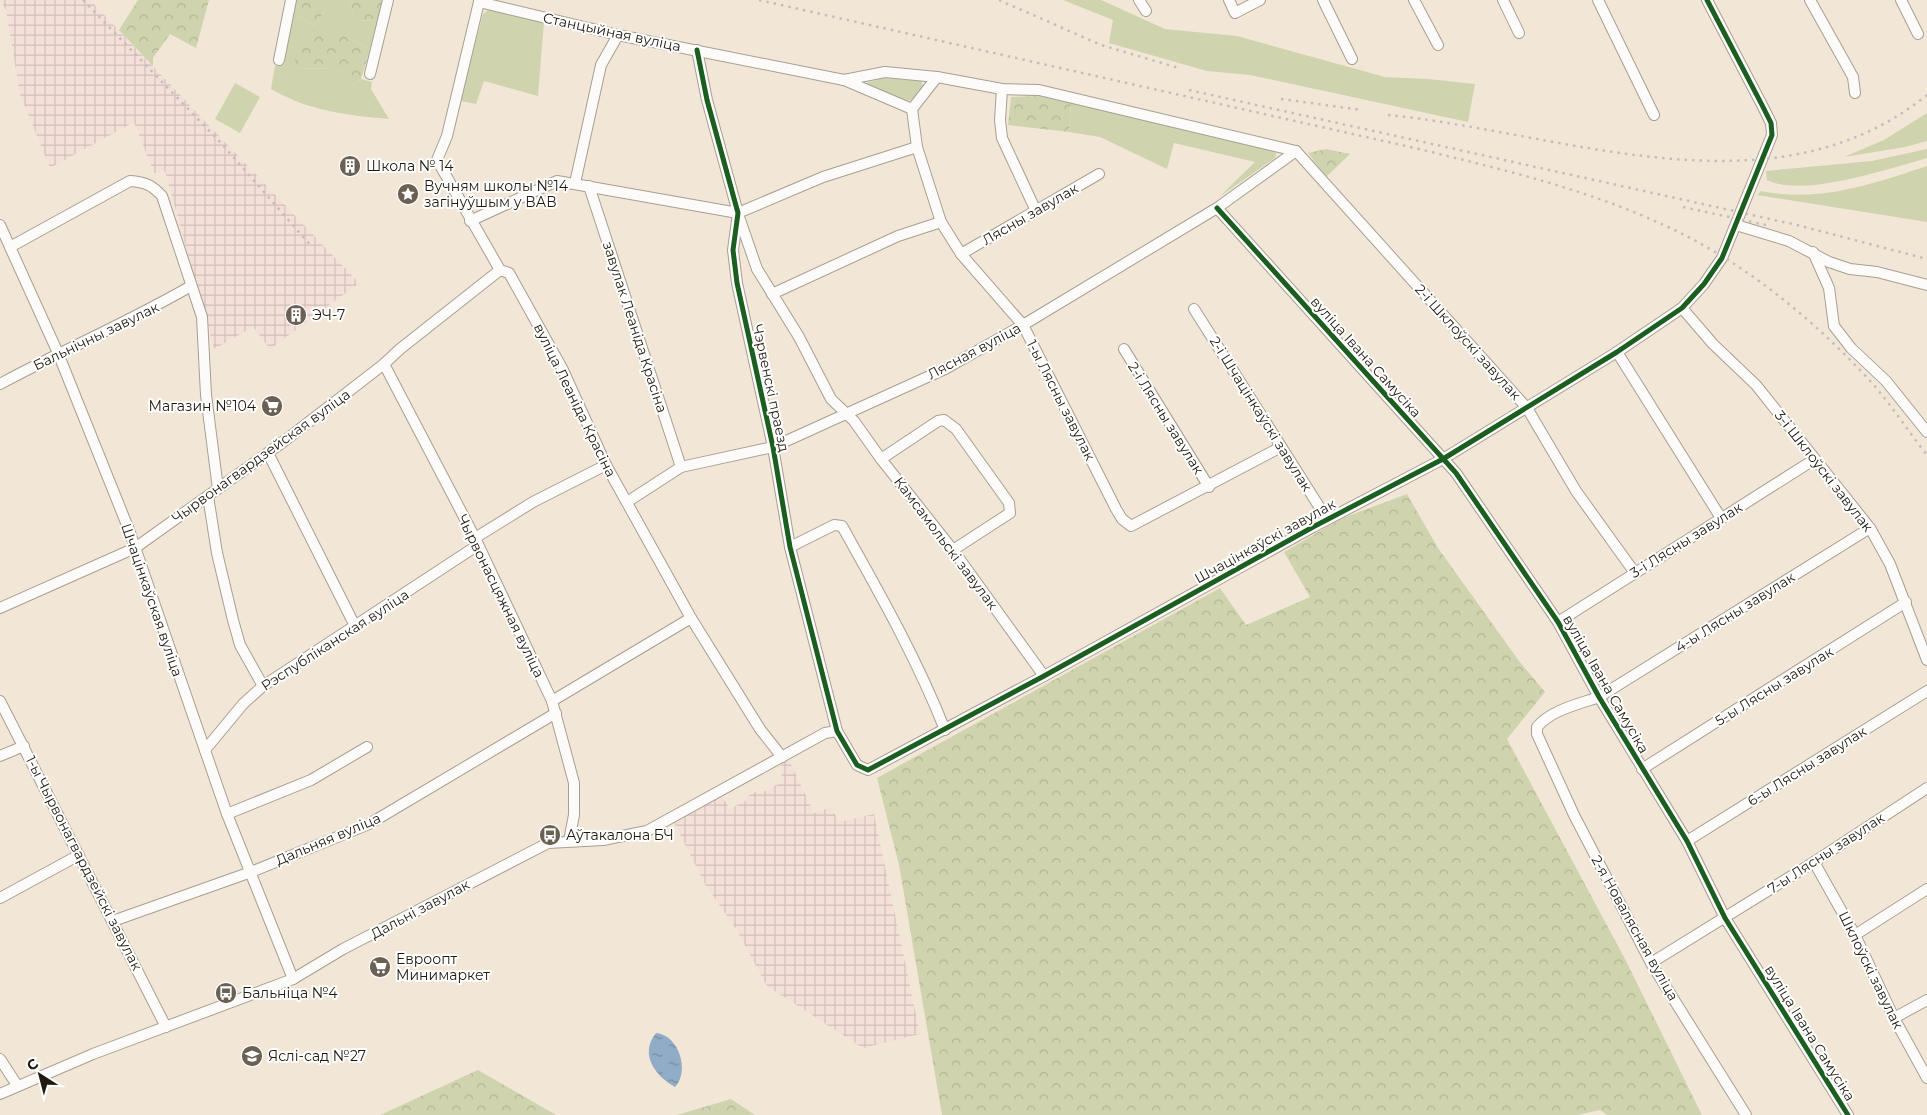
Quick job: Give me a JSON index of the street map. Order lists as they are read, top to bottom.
{
  "streets": {
    "street": [
      "Станцыйная вуліца",
      "Лясны завулак",
      "завулак Леаніда Красіна",
      "Бальнічны завулак",
      "2-і Шклоўскі завулак",
      "Лясная вуліца",
      "вуліца Івана Самусіка",
      "Чэрвенскі праезд",
      "вуліца Леаніда Красіна",
      "1-ы Лясны завулак",
      "2-і Шчацінкаўскі завулак",
      "2-і Лясны завулак",
      "Чырвонагвардзейская вуліца",
      "3-і Шклоўскі завулак",
      "3-і Лясны завулак",
      "Шчацінкаўскі завулак",
      "Камсамольскі завулак",
      "Чырвонасцяжная вуліца",
      "Шчацінкаўская вуліца",
      "4-ы Лясны завулак",
      "Рэспубліканская вуліца",
      "5-ы Лясны завулак",
      "6-ы Лясны завулак",
      "Дальняя вуліца",
      "7-ы Лясны завулак",
      "1-ы Чырвонагвардзейскі завулак",
      "Дальні завулак",
      "2-я Новалясная вуліца",
      "Шклоўскі завулак"
    ]
  },
  "crossings": [
    ["Станцыйная вуліца", "Чэрвенскі праезд"],
    ["Станцыйная вуліца", "вуліца Леаніда Красіна"],
    ["Лясны завулак", "1-ы Лясны завулак"],
    ["завулак Леаніда Красіна", "Лясная вуліца"],
    ["Бальнічны завулак", "Шчацінкаўская вуліца"],
    ["2-і Шклоўскі завулак", "Лясная вуліца"],
    ["2-і Шклоўскі завулак", "3-і Лясны завулак"],
    ["2-і Шклоўскі завулак", "Шчацінкаўскі завулак"],
    ["Лясная вуліца", "вуліца Івана Самусіка"],
    ["Лясная вуліца", "Чэрвенскі праезд"],
    ["Лясная вуліца", "вуліца Леаніда Красіна"],
    ["Лясная вуліца", "1-ы Лясны завулак"],
    ["Лясная вуліца", "Камсамольскі завулак"],
    ["вуліца Івана Самусіка", "3-і Лясны завулак"],
    ["вуліца Івана Самусіка", "Шчацінкаўскі завулак"],
    ["вуліца Івана Самусіка", "4-ы Лясны завулак"],
    ["вуліца Івана Самусіка", "5-ы Лясны завулак"],
    ["вуліца Івана Самусіка", "6-ы Лясны завулак"],
    ["вуліца Івана Самусіка", "7-ы Лясны завулак"],
    ["Чэрвенскі праезд", "Шчацінкаўскі завулак"],
    ["Чэрвенскі праезд", "Камсамольскі завулак"],
    ["Чэрвенскі праезд", "Дальні завулак"],
    ["вуліца Леаніда Красіна", "Чырвонагвардзейская вуліца"],
    ["вуліца Леаніда Красіна", "Рэспубліканская вуліца"],
    ["вуліца Леаніда Красіна", "Дальні завулак"],
    ["1-ы Лясны завулак", "2-і Лясны завулак"],
    ["2-і Шчацінкаўскі завулак", "Шчацінкаўскі завулак"],
    ["Чырвонагвардзейская вуліца", "Чырвонасцяжная вуліца"],
    ["Чырвонагвардзейская вуліца", "Шчацінкаўская вуліца"],
    ["3-і Шклоўскі завулак", "3-і Лясны завулак"],
    ["3-і Шклоўскі завулак", "Шчацінкаўскі завулак"],
    ["3-і Шклоўскі завулак", "4-ы Лясны завулак"],
    ["3-і Шклоўскі завулак", "5-ы Лясны завулак"],
    ["Шчацінкаўскі завулак", "Камсамольскі завулак"],
    ["Шчацінкаўскі завулак", "Дальні завулак"],
    ["Чырвонасцяжная вуліца", "Рэспубліканская вуліца"],
    ["Чырвонасцяжная вуліца", "Дальняя вуліца"],
    ["Чырвонасцяжная вуліца", "Дальні завулак"],
    ["Шчацінкаўская вуліца", "Рэспубліканская вуліца"],
    ["Шчацінкаўская вуліца", "Дальняя вуліца"],
    ["Шчацінкаўская вуліца", "Дальні завулак"],
    ["4-ы Лясны завулак", "2-я Новалясная вуліца"],
    ["Дальняя вуліца", "1-ы Чырвонагвардзейскі завулак"],
    ["7-ы Лясны завулак", "2-я Новалясная вуліца"],
    ["7-ы Лясны завулак", "Шклоўскі завулак"],
    ["1-ы Чырвонагвардзейскі завулак", "Дальні завулак"]
  ],
  "places": {
    "building": ["Школа № 14", "ЭЧ-7"],
    "place": ["Вучням школы №14 загінуўшым у ВАВ"],
    "supermarket": ["Магазин №104", "Евроопт Минимаркет"],
    "bus stop": ["Аўтакалона БЧ", "Бальніца №4"],
    "school or university": ["Яслі-сад №27"]
  },
  "north": "top left"
}
